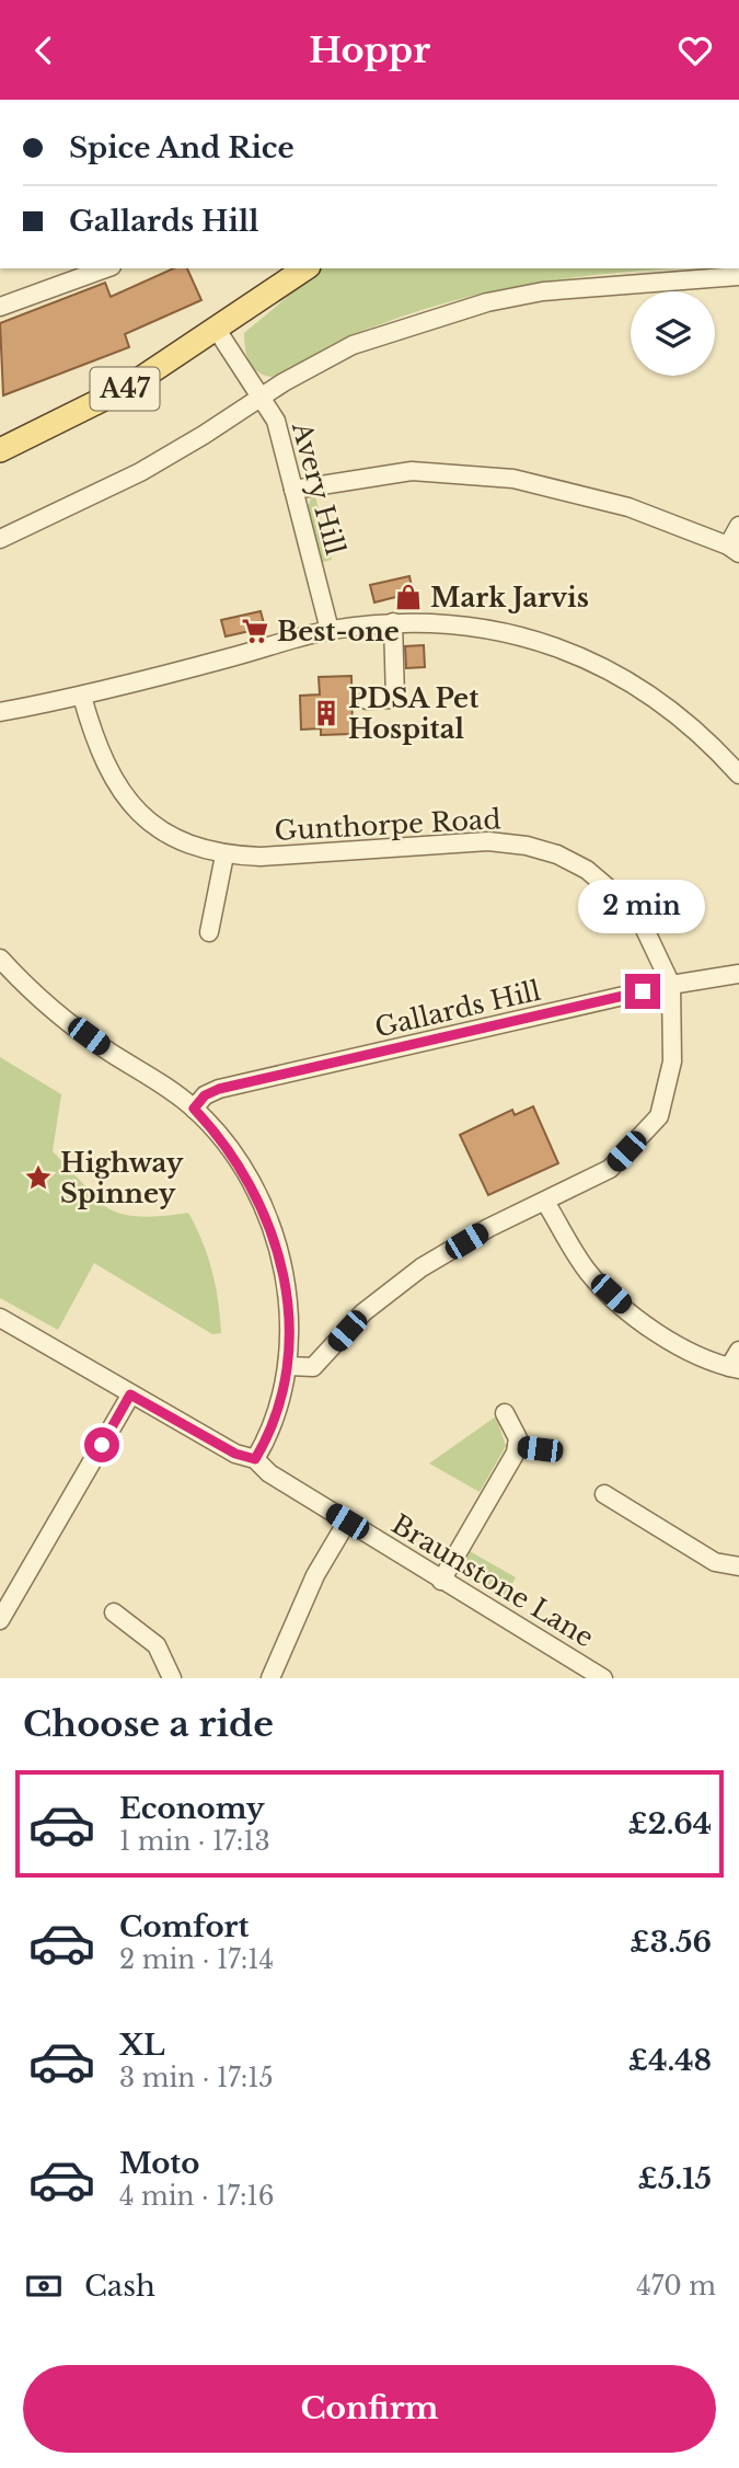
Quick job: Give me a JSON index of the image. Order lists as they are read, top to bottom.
{
  "streets": {
    "main road": ["A47"],
    "street": [
      "Avery Hill",
      "Gunthorpe Road",
      "Gallards Hill",
      "Braunstone Lane"
    ]
  },
  "crossings": [
    ["A47", "Avery Hill"],
    ["Gunthorpe Road", "Gallards Hill"]
  ],
  "places": {
    "shop": ["Mark Jarvis"],
    "supermarket": ["Best-one"],
    "building": ["PDSA Pet Hospital"],
    "place": ["Highway Spinney"]
  },
  "page": {
    "header": "Hoppr",
    "banner": ["Spice And Rice", "Gallards Hill"],
    "bubble": "2 min",
    "heading": "Choose a ride",
    "list": [
      {
        "name": "Economy",
        "note": "1 min · 17:13",
        "value": "£2.64"
      },
      {
        "name": "Comfort",
        "note": "2 min · 17:14",
        "value": "£3.56"
      },
      {
        "name": "XL",
        "note": "3 min · 17:15",
        "value": "£4.48"
      },
      {
        "name": "Moto",
        "note": "4 min · 17:16",
        "value": "£5.15"
      }
    ],
    "pay": ["Cash", "470 m"],
    "buttons": "Confirm"
  }
}
